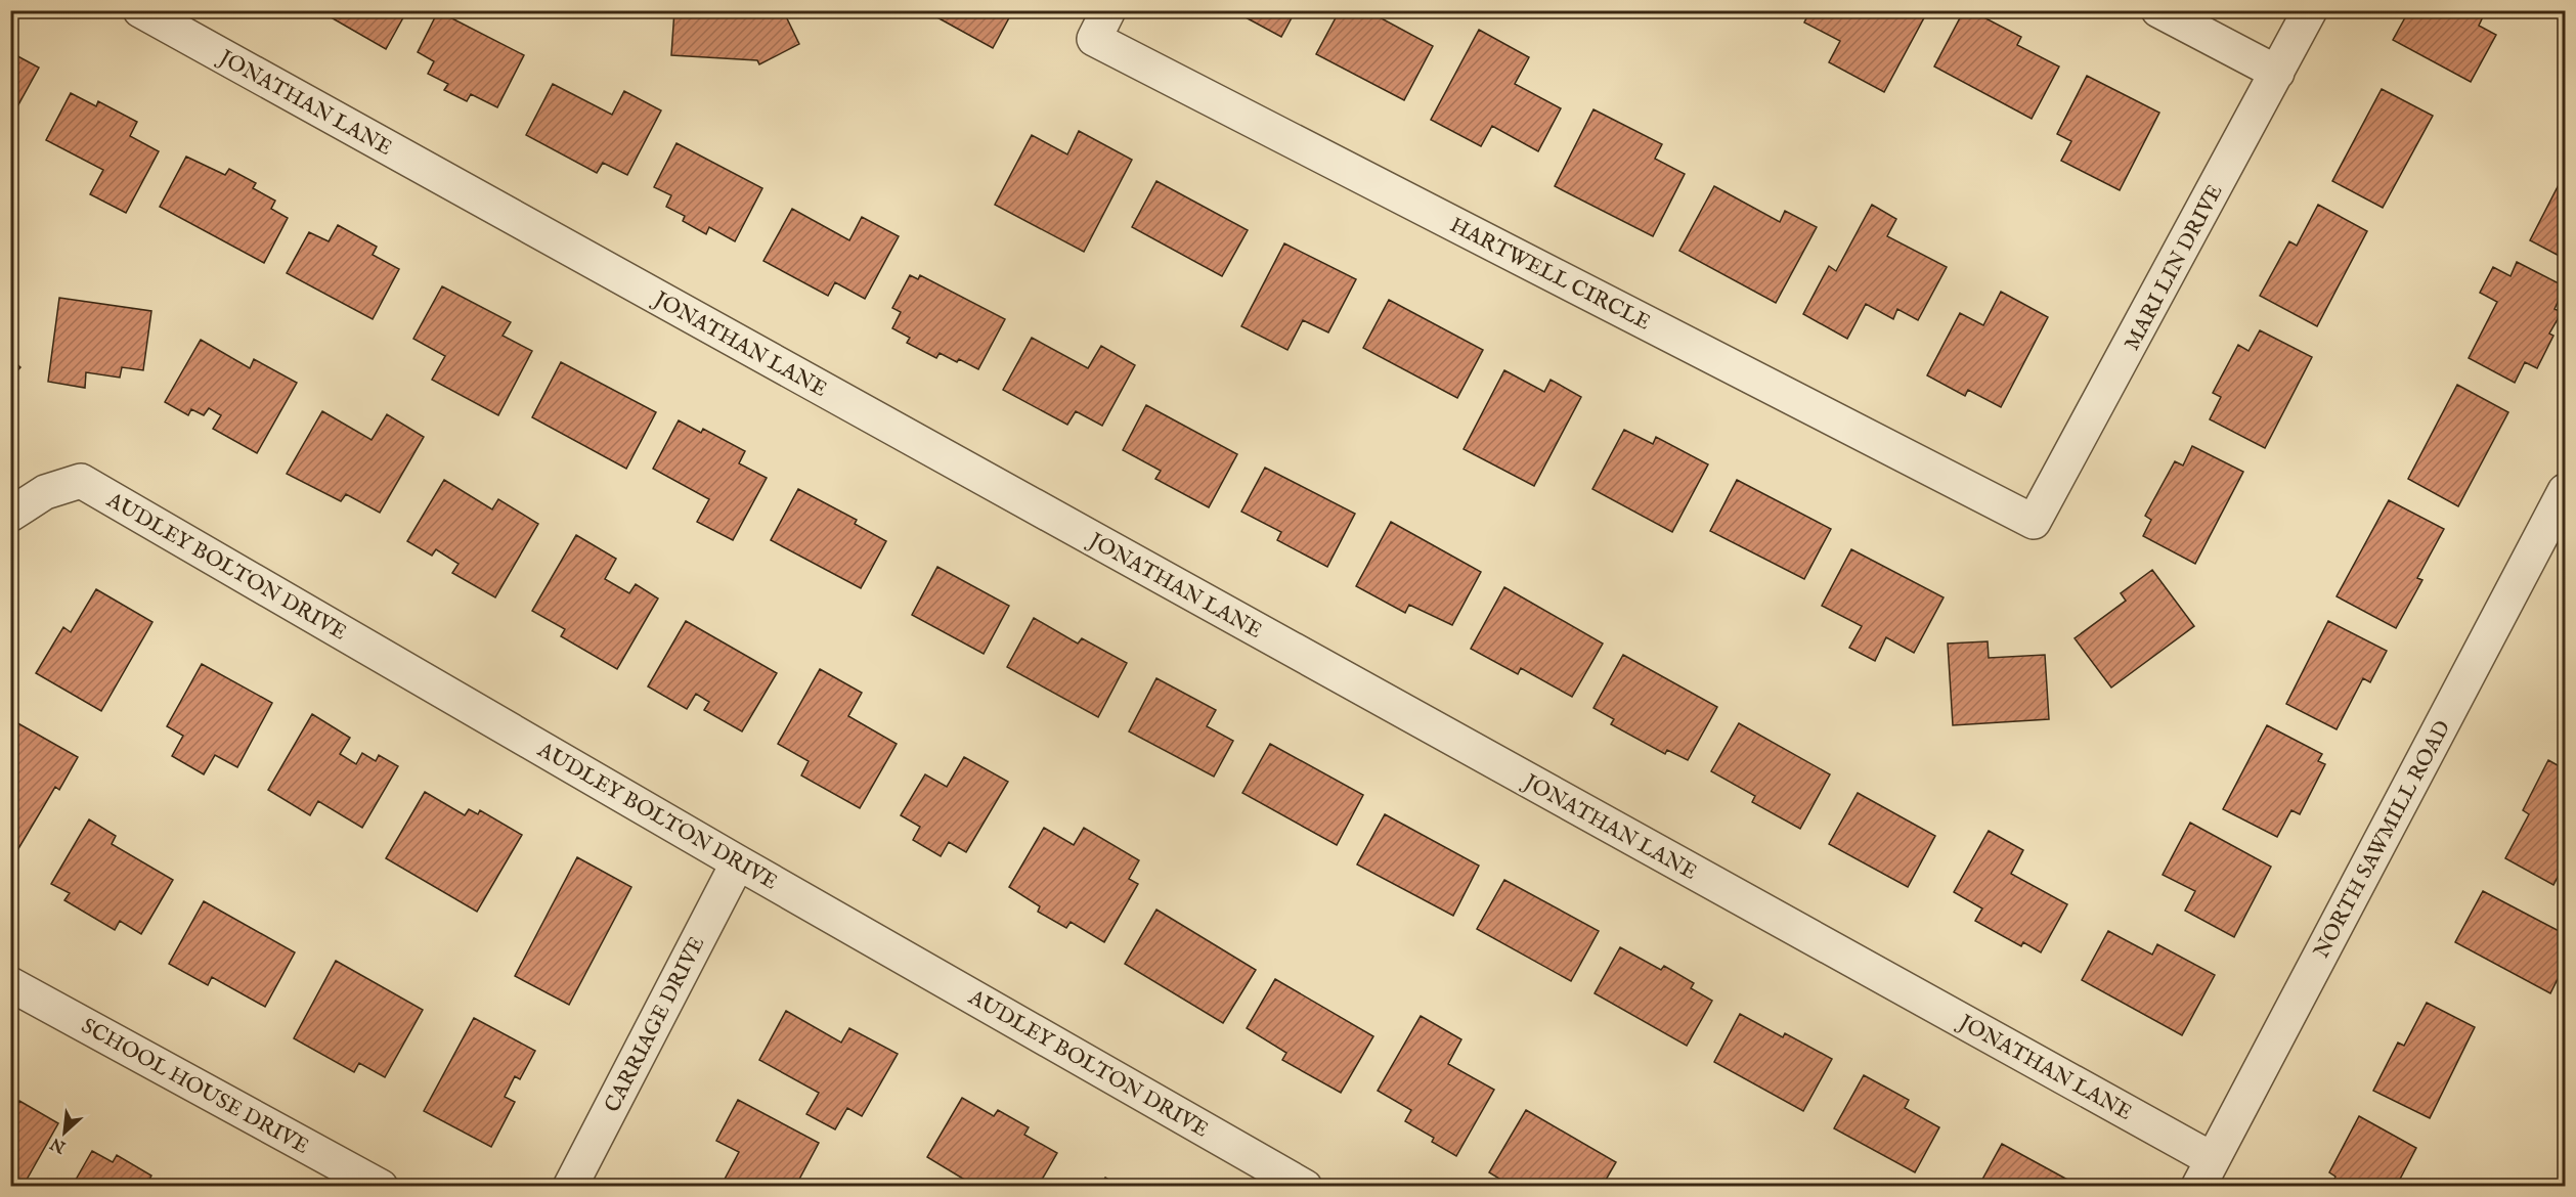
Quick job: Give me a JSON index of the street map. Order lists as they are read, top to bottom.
{
  "streets": {
    "street": [
      "JONATHAN LANE",
      "MARI LIN DRIVE",
      "HARTWELL CIRCLE",
      "AUDLEY BOLTON DRIVE",
      "NORTH SAWMILL ROAD",
      "CARRIAGE DRIVE",
      "SCHOOL HOUSE DRIVE"
    ]
  },
  "crossings": [
    ["JONATHAN LANE", "NORTH SAWMILL ROAD"],
    ["MARI LIN DRIVE", "HARTWELL CIRCLE"],
    ["AUDLEY BOLTON DRIVE", "CARRIAGE DRIVE"]
  ],
  "north": "bottom left"
}
